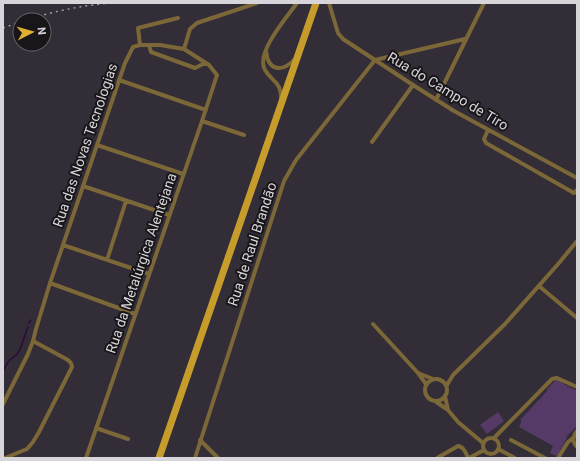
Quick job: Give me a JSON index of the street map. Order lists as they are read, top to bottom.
{
  "streets": {
    "street": [
      "Rua do Campo de Tiro",
      "Rua das Novas Tecnologias",
      "Rua de Raul Brandão",
      "Rua da Metalúrgica Alentejana"
    ]
  },
  "crossings": [
    ["Rua do Campo de Tiro", "Rua de Raul Brandão"]
  ],
  "north": "right"
}
